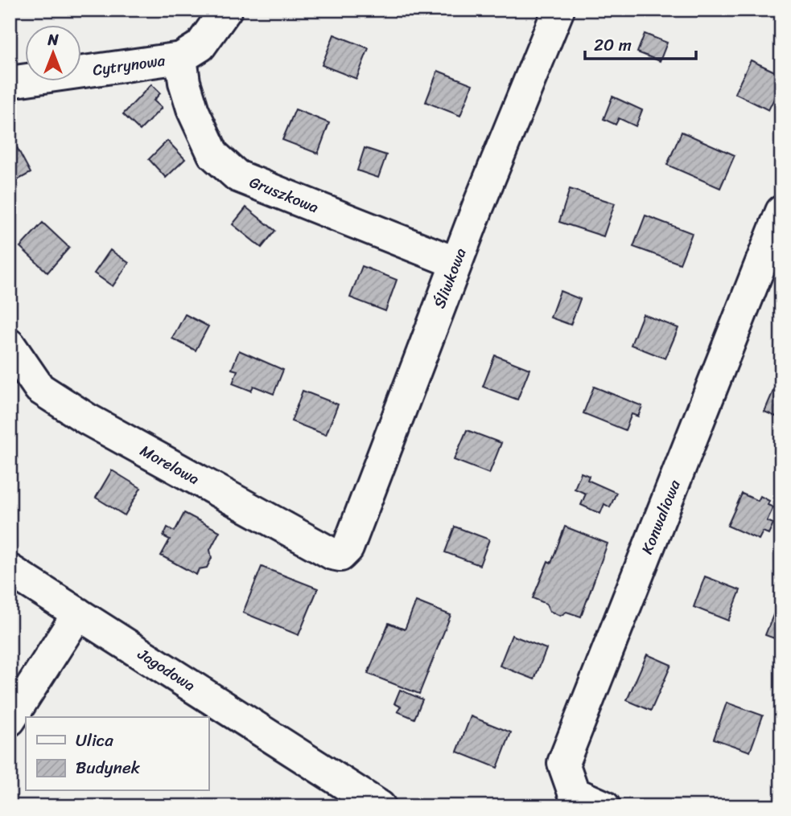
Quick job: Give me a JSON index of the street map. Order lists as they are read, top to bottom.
{
  "streets": {
    "street": [
      "Cytrynowa",
      "Gruszkowa",
      "Śliwkowa",
      "Morelowa",
      "Konwaliowa",
      "Jagodowa"
    ]
  },
  "crossings": [
    ["Cytrynowa", "Gruszkowa"],
    ["Gruszkowa", "Śliwkowa"],
    ["Śliwkowa", "Morelowa"]
  ],
  "legend": ["Ulica", "Budynek"],
  "scale_bar": "20 m",
  "north": "top"
}
